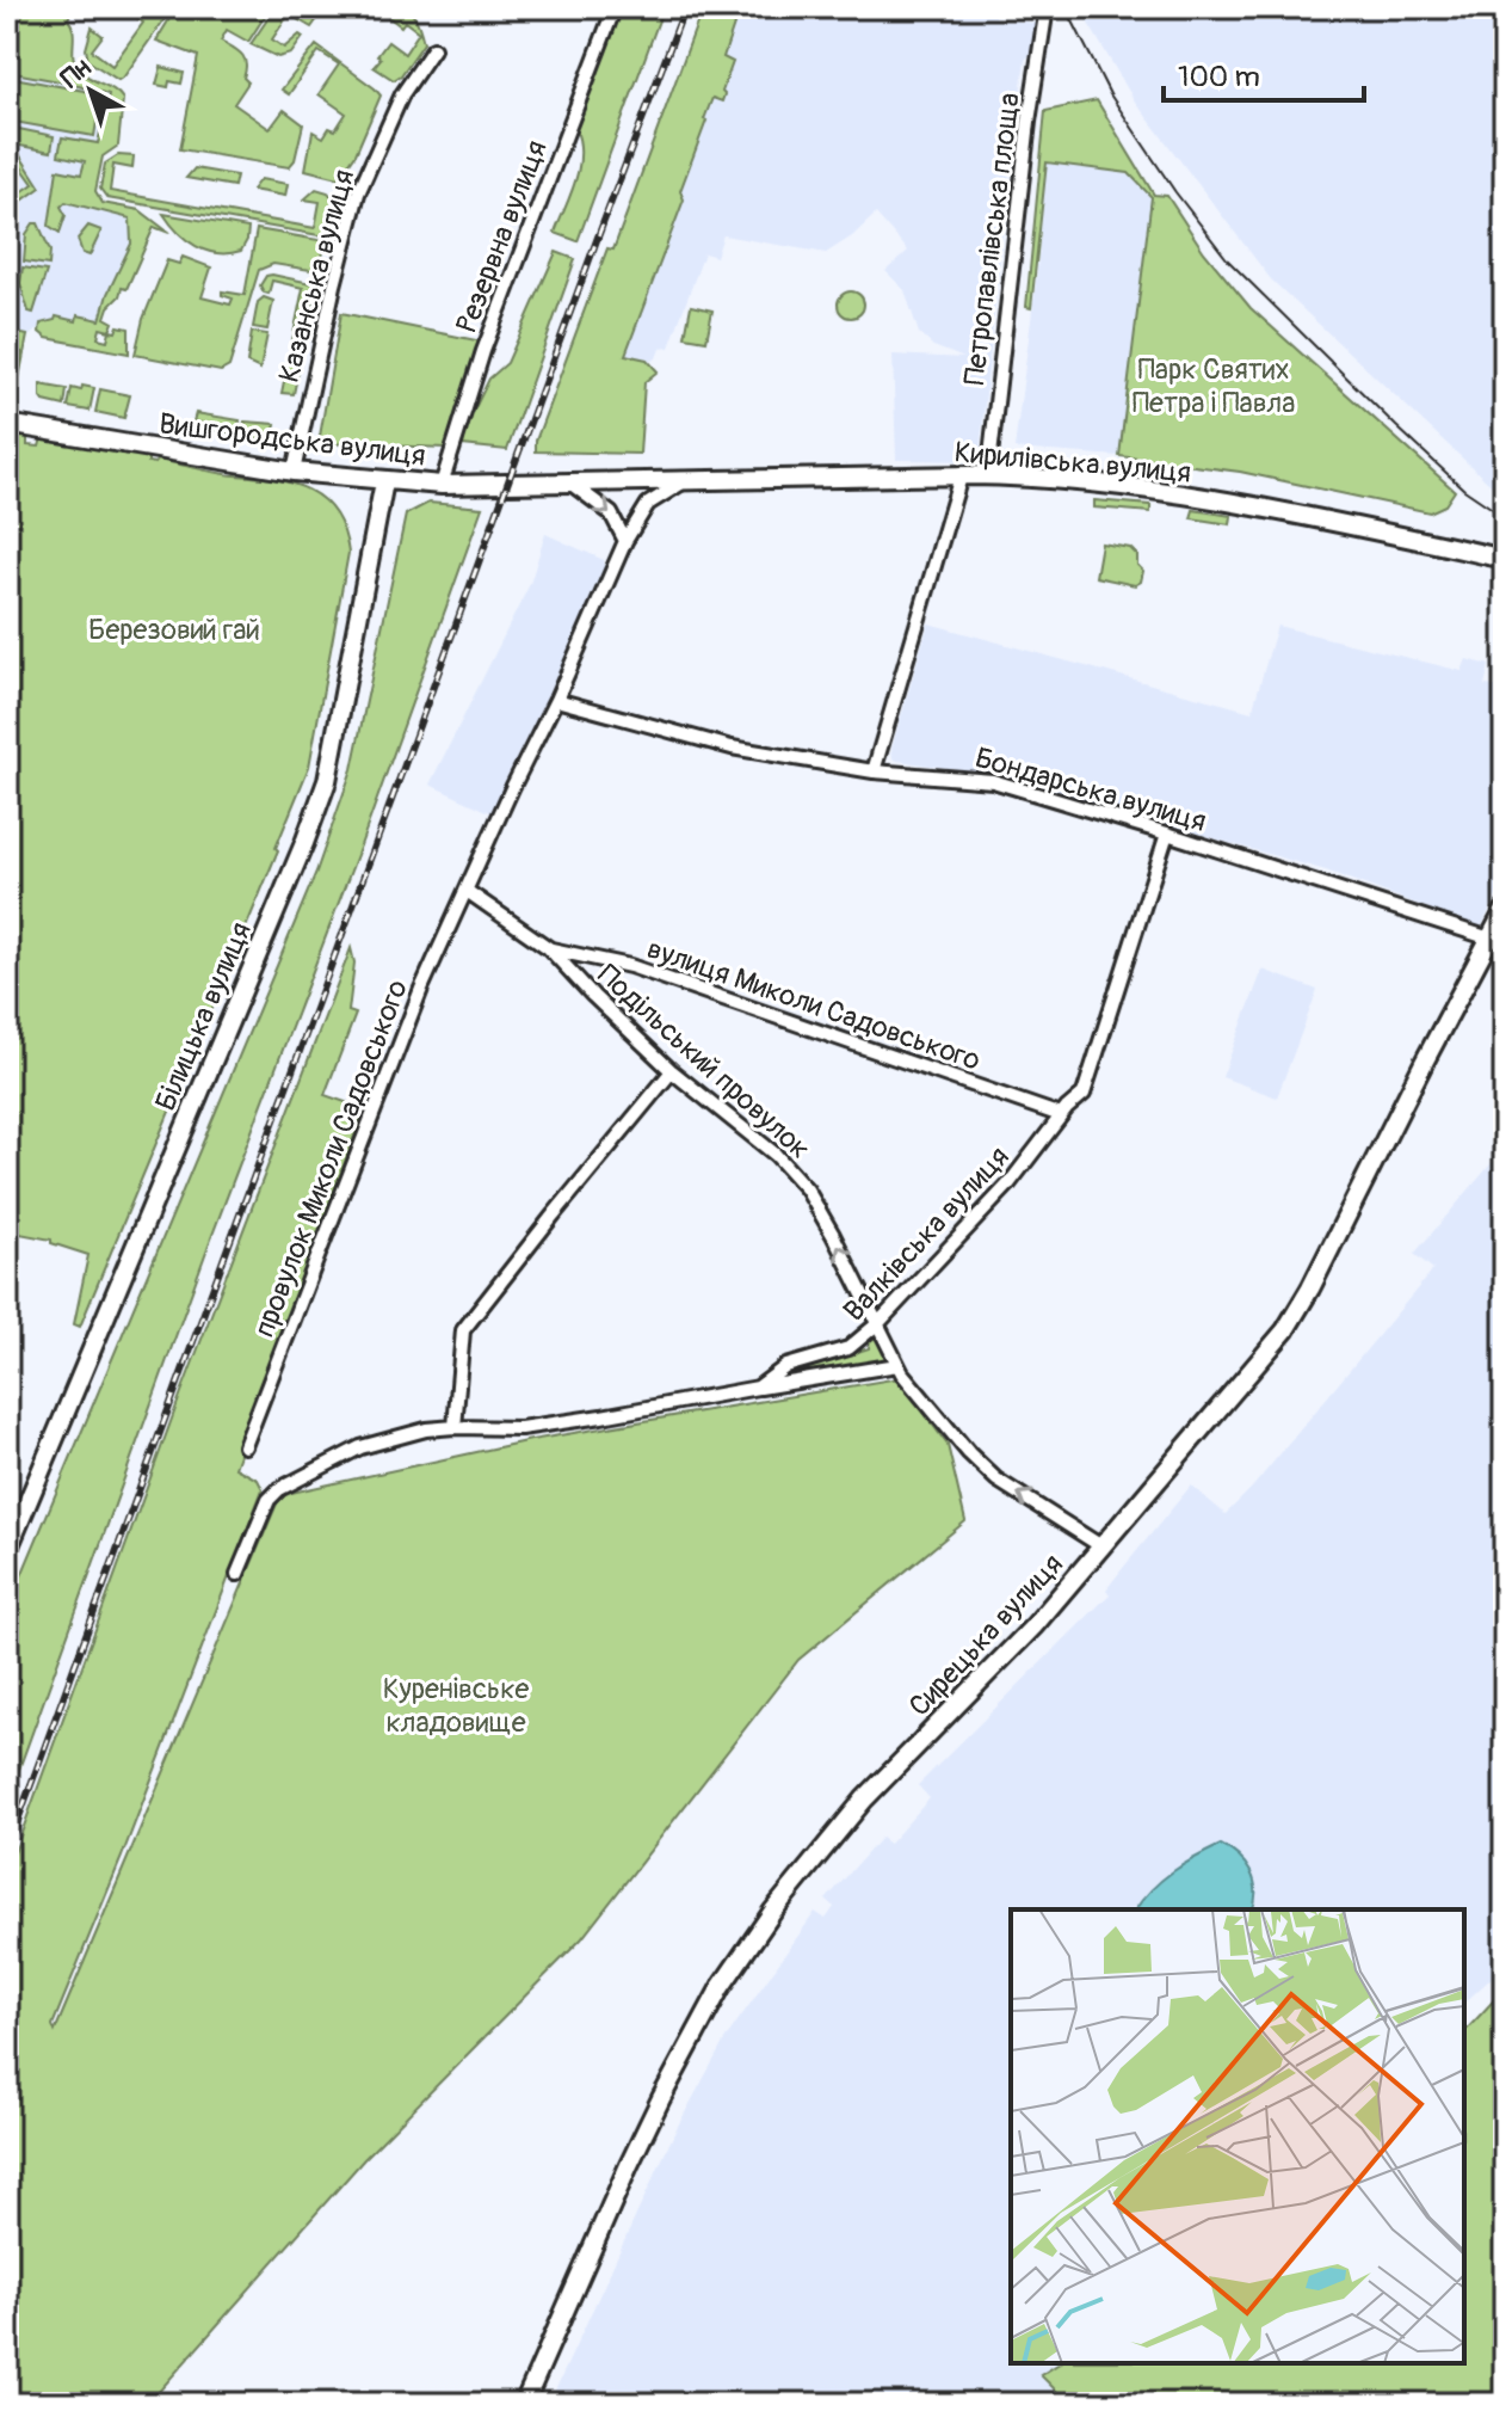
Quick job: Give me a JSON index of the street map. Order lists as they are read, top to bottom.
{
  "streets": {
    "main road": [
      "Вишгородська вулиця",
      "Кирилівська вулиця",
      "Білицька вулиця",
      "Сирецька вулиця"
    ],
    "street": [
      "Резервна вулиця",
      "Петропавлівська площа",
      "Казанська вулиця",
      "Бондарська вулиця",
      "вулиця Миколи Садовського",
      "Подільський провулок",
      "провулок Миколи Садовського",
      "Валківська вулиця"
    ]
  },
  "crossings": [
    ["Резервна вулиця", "Вишгородська вулиця"],
    ["Петропавлівська площа", "Кирилівська вулиця"],
    ["Казанська вулиця", "Вишгородська вулиця"],
    ["Вишгородська вулиця", "Кирилівська вулиця"],
    ["Вишгородська вулиця", "Білицька вулиця"],
    ["Бондарська вулиця", "Валківська вулиця"],
    ["Бондарська вулиця", "Сирецька вулиця"],
    ["вулиця Миколи Садовського", "Подільський провулок"],
    ["вулиця Миколи Садовського", "Валківська вулиця"],
    ["Подільський провулок", "провулок Миколи Садовського"],
    ["Подільський провулок", "Валківська вулиця"],
    ["Подільський провулок", "Сирецька вулиця"]
  ],
  "one_way": ["Подільський провулок"],
  "parks": ["Парк Святих Петра і Павла", "Березовий гай", "Куренівське кладовище"],
  "scale_bar": "100 m",
  "north": "top left"
}
